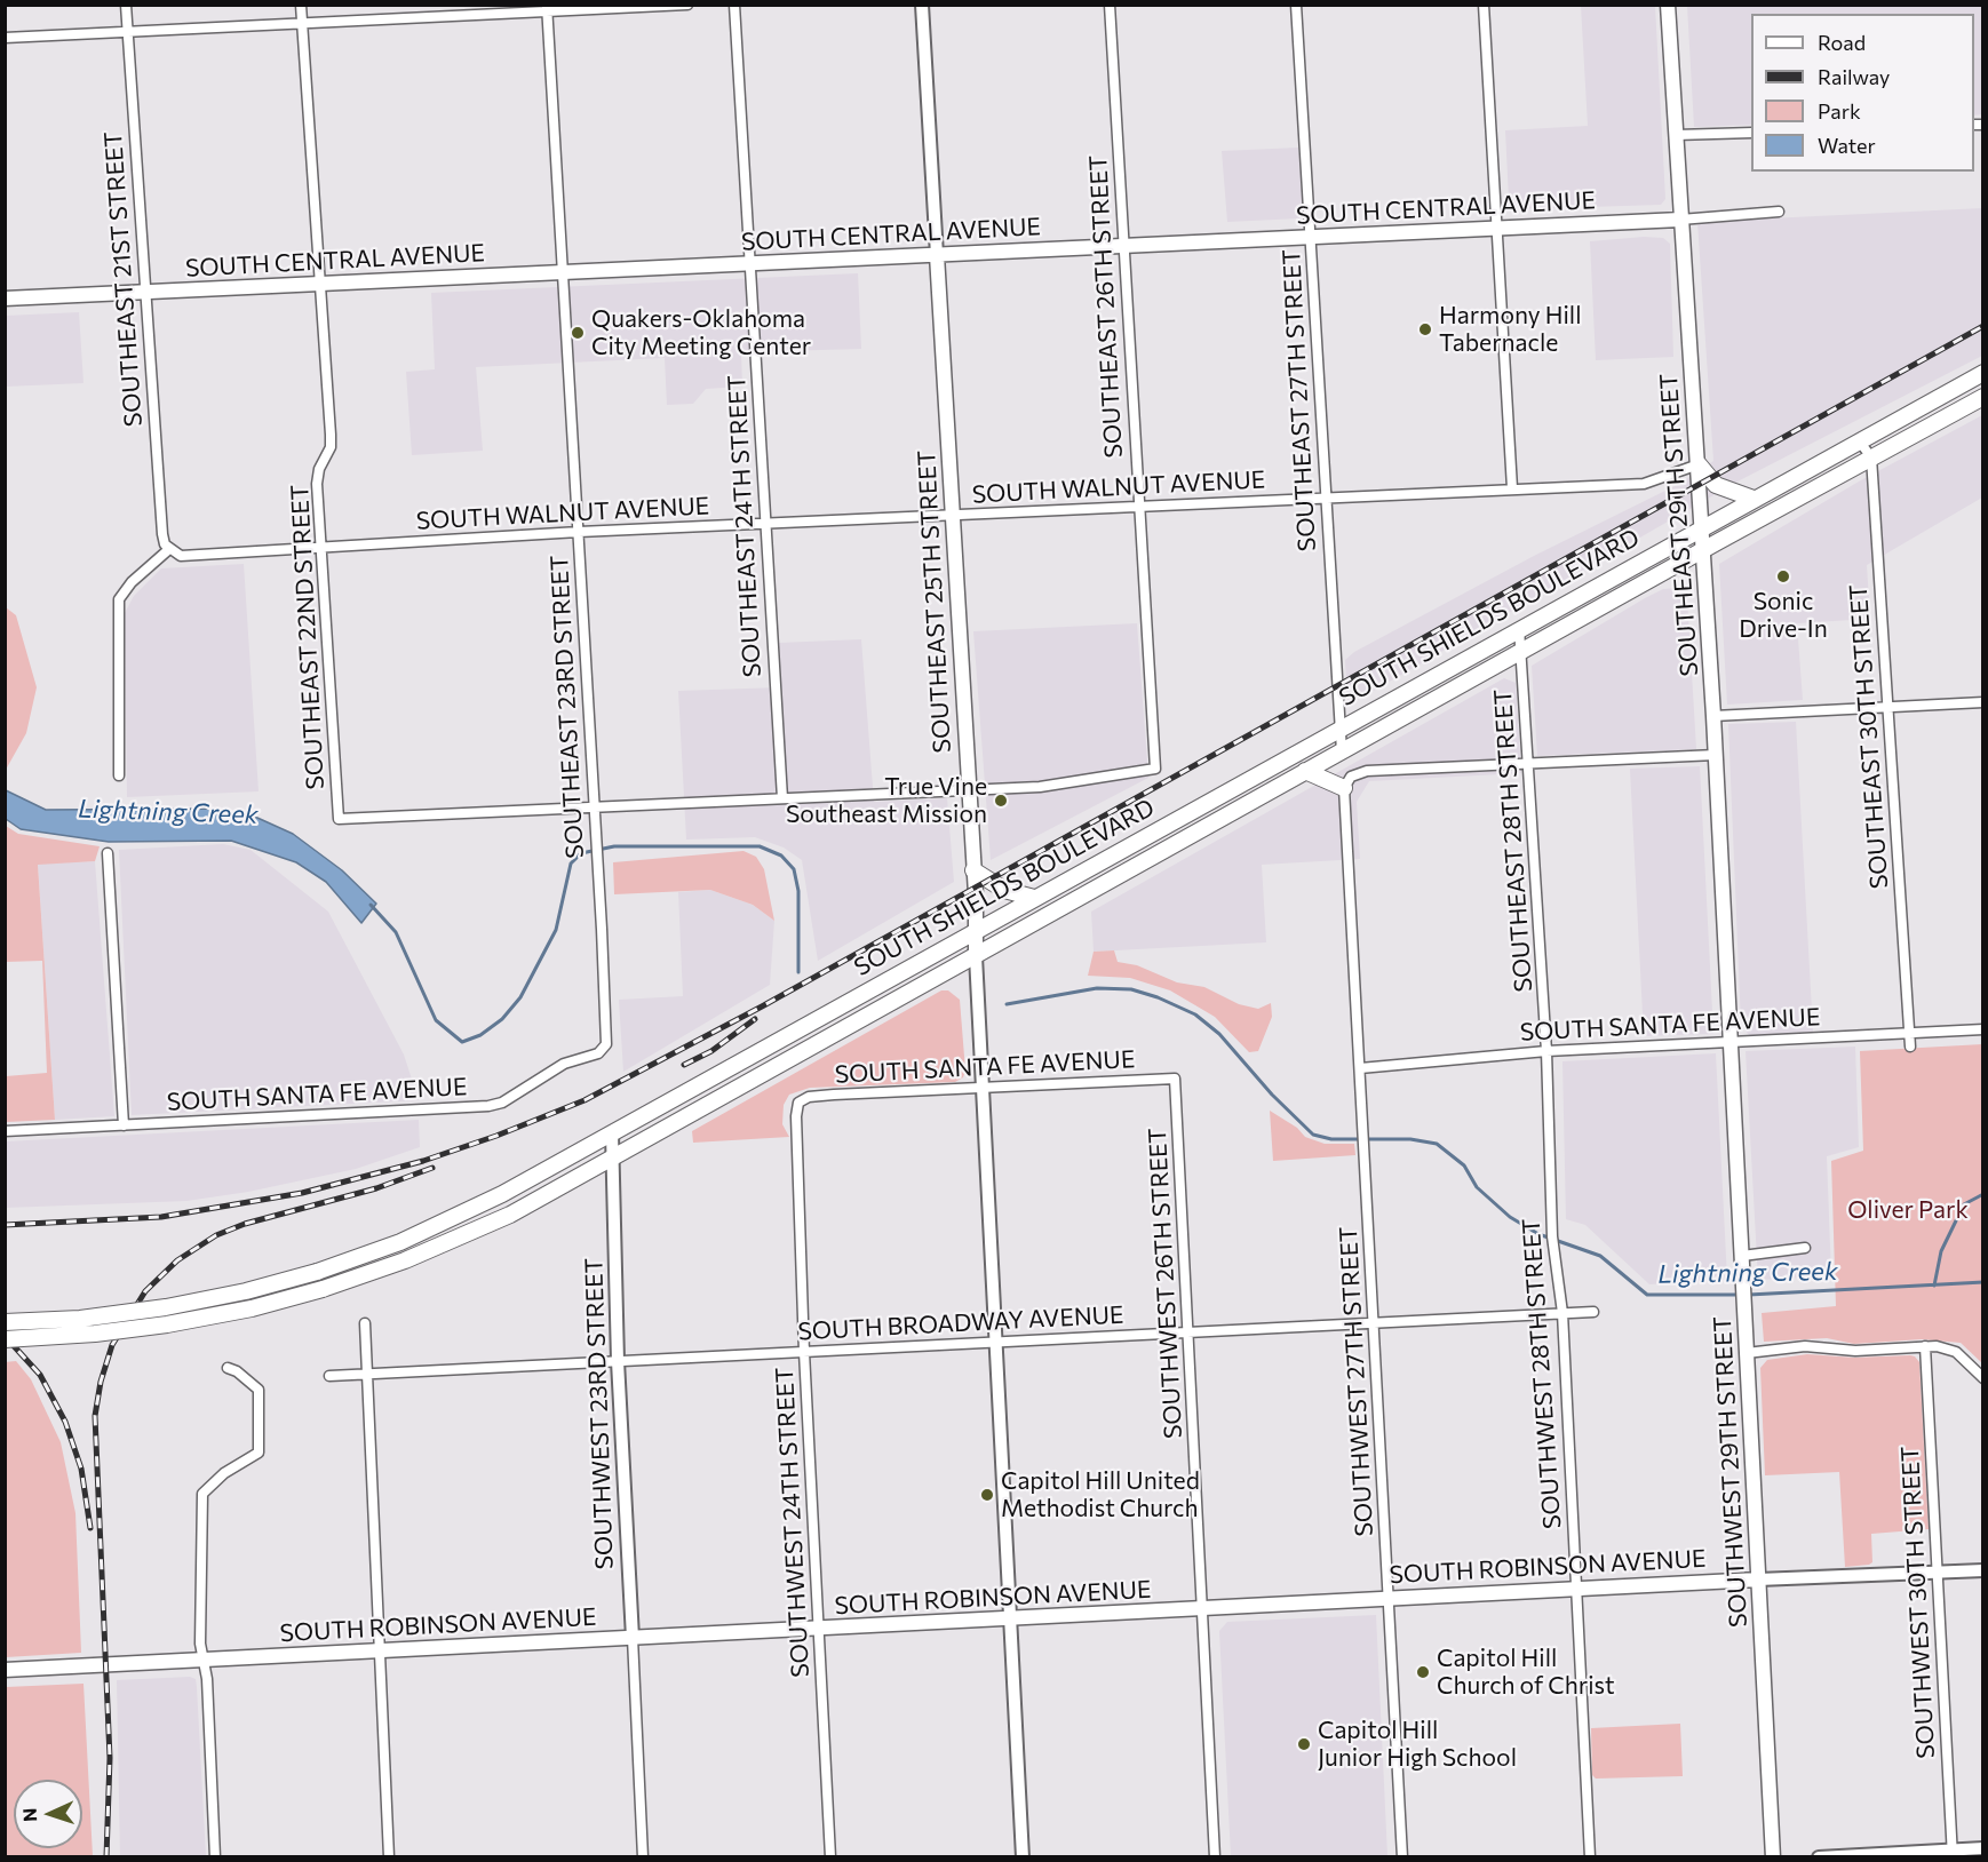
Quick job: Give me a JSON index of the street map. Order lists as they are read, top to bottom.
{
  "streets": {
    "main road": [
      "SOUTH CENTRAL AVENUE",
      "SOUTHEAST 29TH STREET",
      "SOUTHEAST 25TH STREET",
      "SOUTH SHIELDS BOULEVARD",
      "SOUTHWEST 29TH STREET",
      "SOUTH ROBINSON AVENUE"
    ],
    "street": [
      "SOUTHEAST 21ST STREET",
      "SOUTHEAST 26TH STREET",
      "SOUTHEAST 27TH STREET",
      "SOUTH WALNUT AVENUE",
      "SOUTHEAST 24TH STREET",
      "SOUTHEAST 22ND STREET",
      "SOUTHEAST 23RD STREET",
      "SOUTHEAST 30TH STREET",
      "SOUTHEAST 28TH STREET",
      "SOUTH SANTA FE AVENUE",
      "SOUTHWEST 26TH STREET",
      "SOUTH BROADWAY AVENUE",
      "SOUTHWEST 28TH STREET",
      "SOUTHWEST 27TH STREET",
      "SOUTHWEST 23RD STREET",
      "SOUTHWEST 24TH STREET",
      "SOUTHWEST 30TH STREET"
    ]
  },
  "crossings": [
    ["SOUTH CENTRAL AVENUE", "SOUTHEAST 21ST STREET"],
    ["SOUTH CENTRAL AVENUE", "SOUTHEAST 26TH STREET"],
    ["SOUTH CENTRAL AVENUE", "SOUTHEAST 27TH STREET"],
    ["SOUTH CENTRAL AVENUE", "SOUTHEAST 29TH STREET"],
    ["SOUTH CENTRAL AVENUE", "SOUTHEAST 24TH STREET"],
    ["SOUTH CENTRAL AVENUE", "SOUTHEAST 25TH STREET"],
    ["SOUTH CENTRAL AVENUE", "SOUTHEAST 22ND STREET"],
    ["SOUTH CENTRAL AVENUE", "SOUTHEAST 23RD STREET"],
    ["SOUTHEAST 21ST STREET", "SOUTH WALNUT AVENUE"],
    ["SOUTHEAST 26TH STREET", "SOUTH WALNUT AVENUE"],
    ["SOUTHEAST 26TH STREET", "SOUTHEAST 25TH STREET"],
    ["SOUTHEAST 27TH STREET", "SOUTH WALNUT AVENUE"],
    ["SOUTHEAST 27TH STREET", "SOUTH SHIELDS BOULEVARD"],
    ["SOUTH WALNUT AVENUE", "SOUTHEAST 29TH STREET"],
    ["SOUTH WALNUT AVENUE", "SOUTHEAST 24TH STREET"],
    ["SOUTH WALNUT AVENUE", "SOUTHEAST 25TH STREET"],
    ["SOUTH WALNUT AVENUE", "SOUTHEAST 22ND STREET"],
    ["SOUTH WALNUT AVENUE", "SOUTHEAST 23RD STREET"],
    ["SOUTHEAST 29TH STREET", "SOUTH SHIELDS BOULEVARD"],
    ["SOUTHEAST 29TH STREET", "SOUTH SANTA FE AVENUE"],
    ["SOUTHEAST 29TH STREET", "SOUTHWEST 29TH STREET"],
    ["SOUTHEAST 25TH STREET", "SOUTH SHIELDS BOULEVARD"],
    ["SOUTHEAST 25TH STREET", "SOUTH SANTA FE AVENUE"],
    ["SOUTHEAST 25TH STREET", "SOUTH BROADWAY AVENUE"],
    ["SOUTHEAST 25TH STREET", "SOUTH ROBINSON AVENUE"],
    ["SOUTH SHIELDS BOULEVARD", "SOUTHEAST 30TH STREET"],
    ["SOUTH SHIELDS BOULEVARD", "SOUTHEAST 28TH STREET"],
    ["SOUTH SHIELDS BOULEVARD", "SOUTHWEST 23RD STREET"],
    ["SOUTHEAST 22ND STREET", "SOUTHEAST 23RD STREET"],
    ["SOUTHEAST 23RD STREET", "SOUTH SANTA FE AVENUE"],
    ["SOUTHEAST 30TH STREET", "SOUTH SANTA FE AVENUE"],
    ["SOUTHEAST 28TH STREET", "SOUTH SANTA FE AVENUE"],
    ["SOUTHEAST 28TH STREET", "SOUTHWEST 28TH STREET"],
    ["SOUTH SANTA FE AVENUE", "SOUTHWEST 26TH STREET"],
    ["SOUTH SANTA FE AVENUE", "SOUTHWEST 28TH STREET"],
    ["SOUTH SANTA FE AVENUE", "SOUTHWEST 27TH STREET"],
    ["SOUTH SANTA FE AVENUE", "SOUTHWEST 29TH STREET"],
    ["SOUTH SANTA FE AVENUE", "SOUTHWEST 24TH STREET"],
    ["SOUTHWEST 26TH STREET", "SOUTH BROADWAY AVENUE"],
    ["SOUTHWEST 26TH STREET", "SOUTH ROBINSON AVENUE"],
    ["SOUTH BROADWAY AVENUE", "SOUTHWEST 28TH STREET"],
    ["SOUTH BROADWAY AVENUE", "SOUTHWEST 27TH STREET"],
    ["SOUTH BROADWAY AVENUE", "SOUTHWEST 23RD STREET"],
    ["SOUTH BROADWAY AVENUE", "SOUTHWEST 24TH STREET"],
    ["SOUTHWEST 28TH STREET", "SOUTH ROBINSON AVENUE"],
    ["SOUTHWEST 27TH STREET", "SOUTH ROBINSON AVENUE"],
    ["SOUTHWEST 23RD STREET", "SOUTH ROBINSON AVENUE"],
    ["SOUTHWEST 29TH STREET", "SOUTH ROBINSON AVENUE"],
    ["SOUTHWEST 24TH STREET", "SOUTH ROBINSON AVENUE"],
    ["SOUTH ROBINSON AVENUE", "SOUTHWEST 30TH STREET"]
  ],
  "water": ["Lightning Creek"],
  "parks": ["Oliver Park"],
  "places": [
    "Harmony Hill Tabernacle",
    "Quakers-Oklahoma City Meeting Center",
    "Sonic Drive-In",
    "True Vine Southeast Mission",
    "Capitol Hill United Methodist Church",
    "Capitol Hill Church of Christ",
    "Capitol Hill Junior High School"
  ],
  "legend": [
    "Road",
    "Railway",
    "Park",
    "Water"
  ],
  "north": "left"
}
